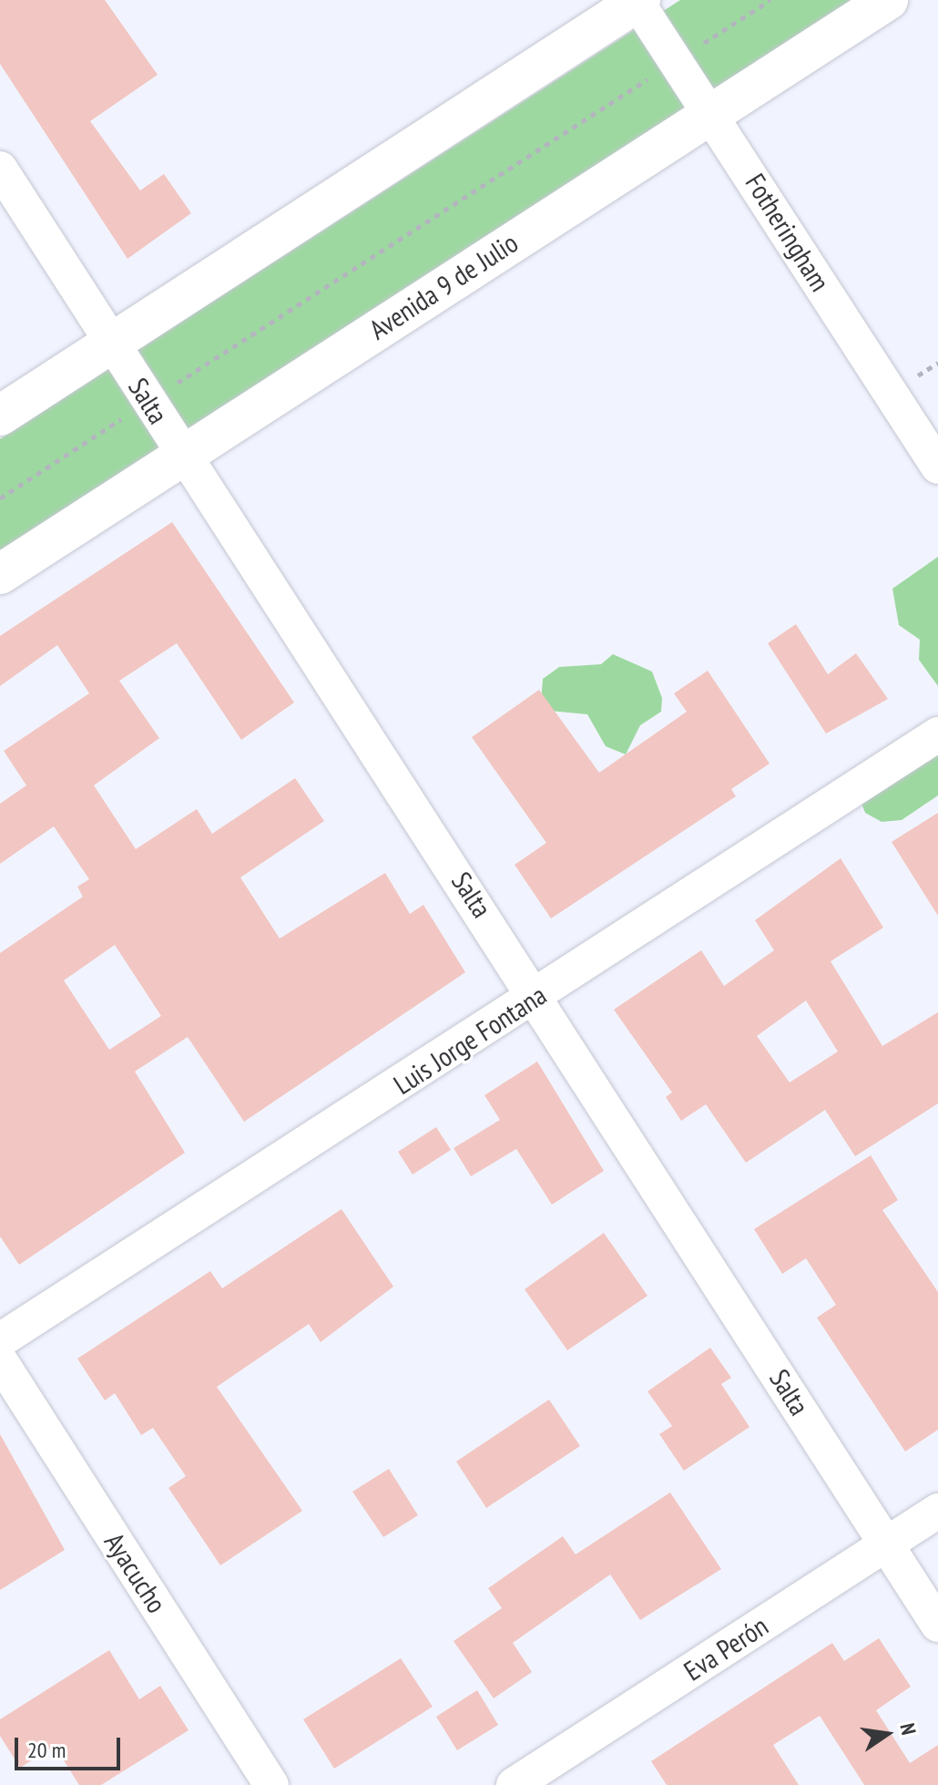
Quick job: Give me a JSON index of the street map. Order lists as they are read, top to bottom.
{
  "streets": {
    "main road": ["Avenida 9 de Julio"],
    "street": [
      "Fotheringham",
      "Salta",
      "Luis Jorge Fontana",
      "Ayacucho",
      "Eva Perón"
    ]
  },
  "crossings": [
    ["Fotheringham", "Avenida 9 de Julio"],
    ["Avenida 9 de Julio", "Salta"],
    ["Salta", "Luis Jorge Fontana"],
    ["Salta", "Eva Perón"]
  ],
  "scale_bar": "20 m",
  "north": "right"
}
